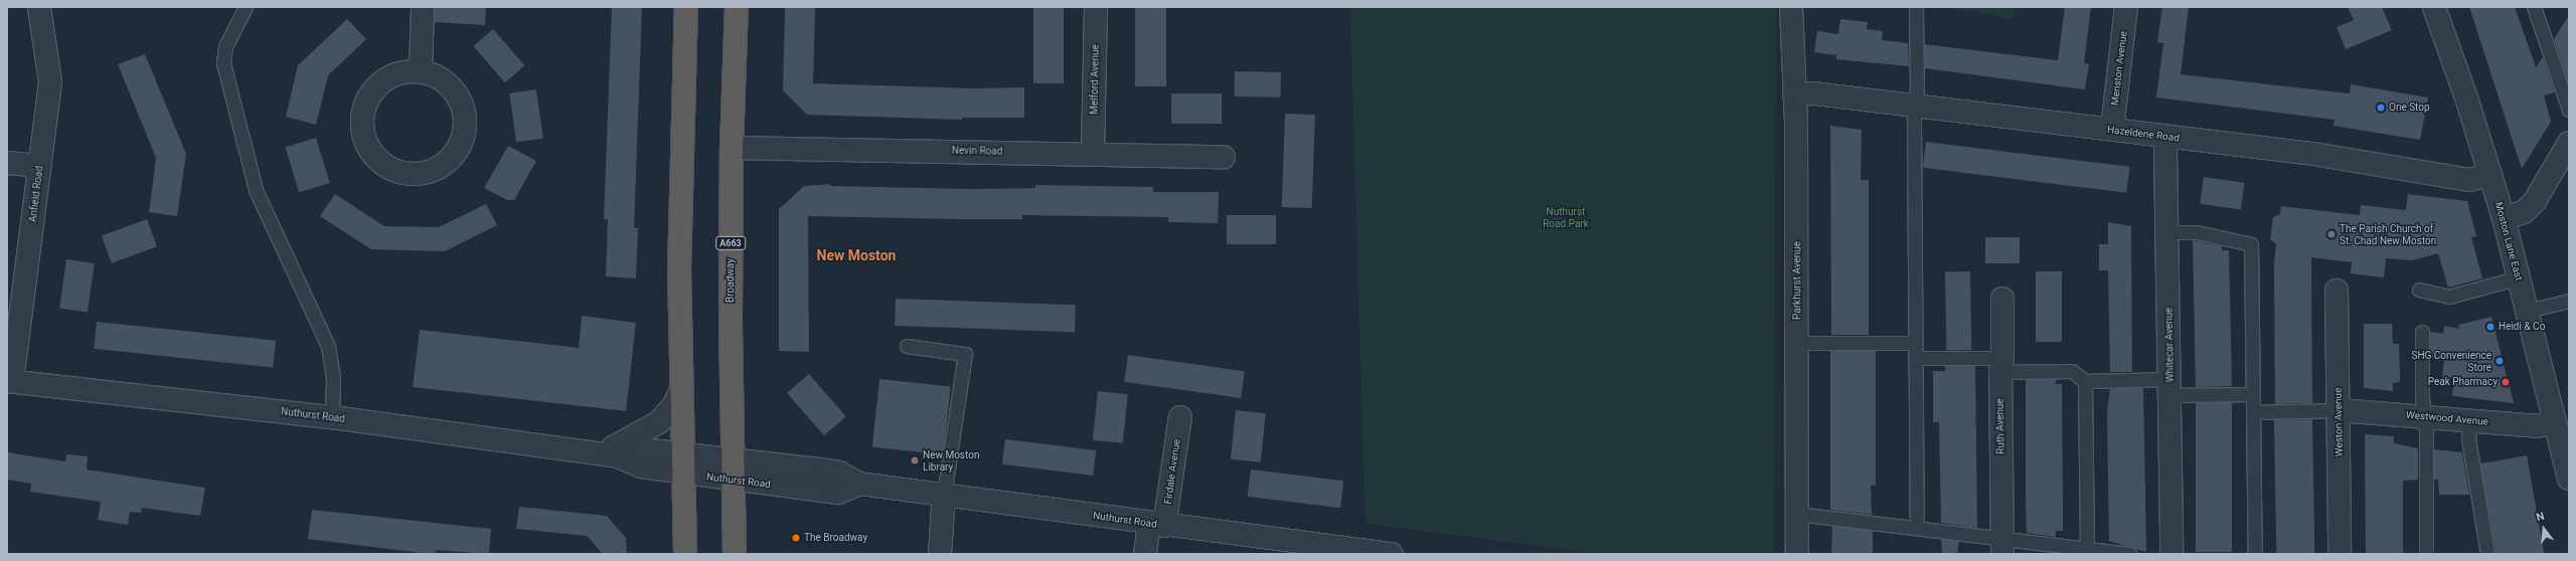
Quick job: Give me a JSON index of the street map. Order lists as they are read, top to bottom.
{
  "streets": {
    "highway": ["A663", "Broadway"],
    "street": [
      "Menston Avenue",
      "Melford Avenue",
      "Hazeldene Road",
      "Nevin Road",
      "Anfield Road",
      "Moston Lane East",
      "Parkhurst Avenue",
      "Whitecar Avenue",
      "Nuthurst Road",
      "Westwood Avenue",
      "Weston Avenue",
      "Ruth Avenue",
      "Firdale Avenue"
    ]
  },
  "crossings": [
    ["Menston Avenue", "Hazeldene Road"],
    ["Melford Avenue", "Nevin Road"],
    ["Hazeldene Road", "Moston Lane East"],
    ["Hazeldene Road", "Parkhurst Avenue"],
    ["Hazeldene Road", "Whitecar Avenue"],
    ["Nevin Road", "Broadway"],
    ["Anfield Road", "Nuthurst Road"],
    ["Moston Lane East", "Westwood Avenue"],
    ["Broadway", "Nuthurst Road"],
    ["Nuthurst Road", "Firdale Avenue"],
    ["Westwood Avenue", "Weston Avenue"]
  ],
  "districts": ["New Moston"],
  "parks": ["Nuthurst Road Park"],
  "places": [
    "One Stop",
    "The Parish Church of St. Chad New Moston",
    "Heidi & Co",
    "SHG Convenience Store",
    "Peak Pharmacy",
    "New Moston Library",
    "The Broadway"
  ],
  "north": "top"
}
